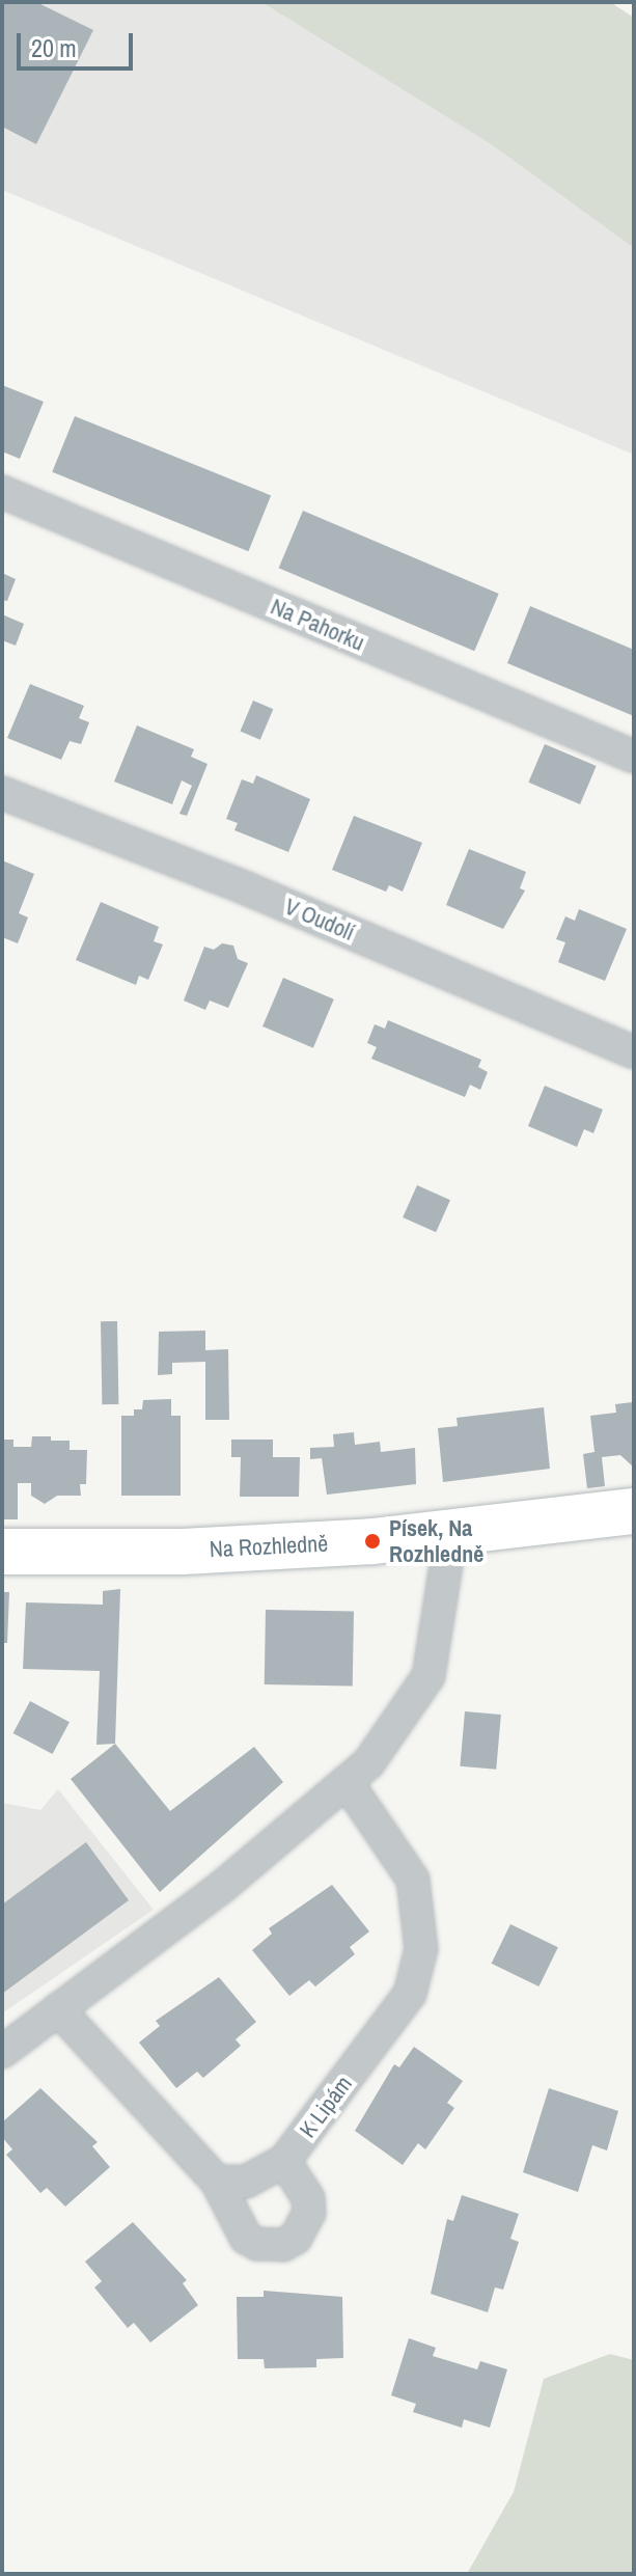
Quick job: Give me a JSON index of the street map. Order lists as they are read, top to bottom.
{
  "streets": {
    "street": [
      "Na Pahorku",
      "V Oudolí",
      "Na Rozhledně",
      "K Lipám"
    ]
  },
  "places": ["Písek, Na Rozhledně"],
  "scale_bar": "20 m"
}
